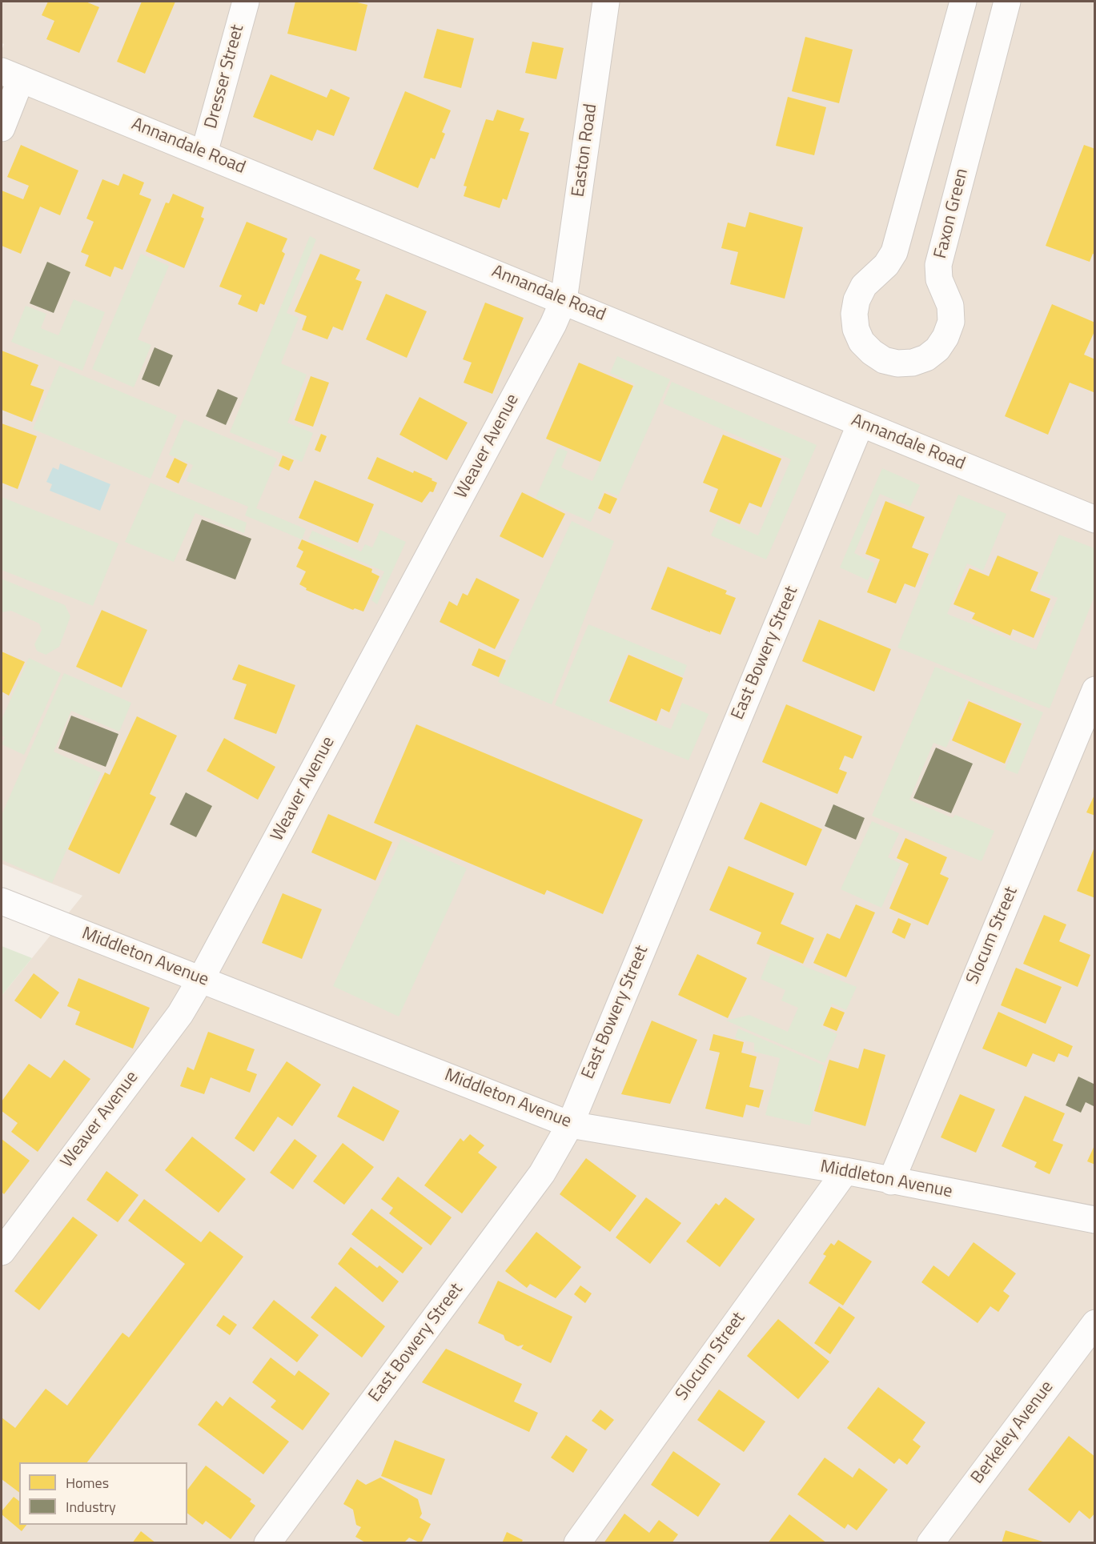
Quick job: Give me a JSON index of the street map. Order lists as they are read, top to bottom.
{
  "streets": {
    "street": [
      "Dresser Street",
      "Annandale Road",
      "Easton Road",
      "Faxon Green",
      "Weaver Avenue",
      "East Bowery Street",
      "Slocum Street",
      "Middleton Avenue",
      "Berkeley Avenue"
    ]
  },
  "crossings": [
    ["Dresser Street", "Annandale Road"],
    ["Annandale Road", "Easton Road"],
    ["Annandale Road", "Weaver Avenue"],
    ["Annandale Road", "East Bowery Street"],
    ["Easton Road", "Weaver Avenue"],
    ["Weaver Avenue", "Middleton Avenue"],
    ["East Bowery Street", "Middleton Avenue"],
    ["Slocum Street", "Middleton Avenue"]
  ],
  "legend": ["Homes", "Industry"]
}
